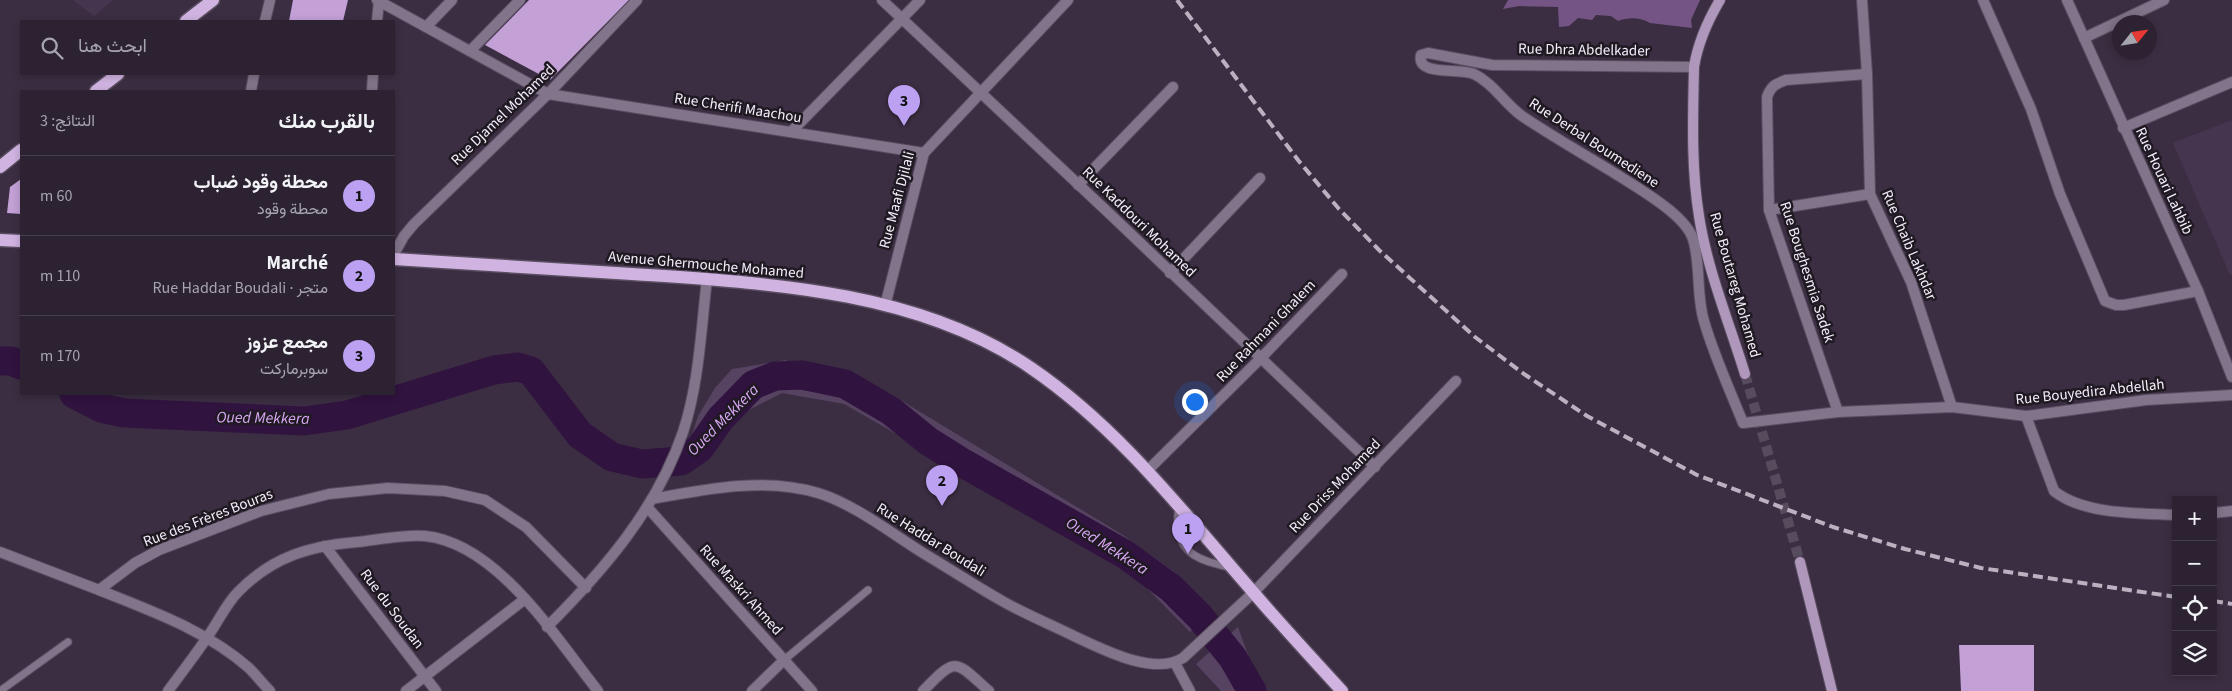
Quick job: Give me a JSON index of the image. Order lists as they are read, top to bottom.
{
  "streets": {
    "main road": ["Avenue Ghermouche Mohamed"],
    "street": [
      "Rue Dhra Abdelkader",
      "Rue Cherifi Maachou",
      "Rue Djamel Mohamed",
      "Rue Derbal Boumediene",
      "Rue Houari Lahbib",
      "Rue Maafi Djilali",
      "Rue Kaddouri Mohamed",
      "Rue Chaib Lakhdar",
      "Rue Boughesmia Sadek",
      "Rue Boutareg Mohamed",
      "Rue Rahmani Ghalem",
      "Rue Bouyedira Abdellah",
      "Rue Driss Mohamed",
      "Rue des Frères Bouras",
      "Rue Haddar Boudali",
      "Rue Maskri Ahmed",
      "Rue du Soudan"
    ]
  },
  "crossings": [
    ["Rue Dhra Abdelkader", "Rue Derbal Boumediene"],
    ["Rue Dhra Abdelkader", "Rue Boutareg Mohamed"],
    ["Rue Cherifi Maachou", "Rue Djamel Mohamed"],
    ["Rue Cherifi Maachou", "Rue Maafi Djilali"],
    ["Rue Derbal Boumediene", "Rue Bouyedira Abdellah"],
    ["Rue Maafi Djilali", "Rue Kaddouri Mohamed"],
    ["Rue Maafi Djilali", "Avenue Ghermouche Mohamed"],
    ["Rue Kaddouri Mohamed", "Rue Rahmani Ghalem"],
    ["Rue Kaddouri Mohamed", "Rue Driss Mohamed"],
    ["Rue Chaib Lakhdar", "Rue Boughesmia Sadek"],
    ["Rue Chaib Lakhdar", "Rue Bouyedira Abdellah"],
    ["Avenue Ghermouche Mohamed", "Rue Rahmani Ghalem"],
    ["Avenue Ghermouche Mohamed", "Rue Driss Mohamed"],
    ["Rue Boughesmia Sadek", "Rue Bouyedira Abdellah"],
    ["Rue Driss Mohamed", "Rue Haddar Boudali"],
    ["Rue Haddar Boudali", "Rue Maskri Ahmed"]
  ],
  "water": ["Oued Mekkera"],
  "north": "top right",
  "page": {
    "search": "ابحث هنا",
    "pins": ["3", "2", "1"],
    "heading": ["بالقرب منك", "النتائج: 3"],
    "list": [
      {
        "mark": "1",
        "name": "محطة وقود ضباب",
        "note": "محطة وقود",
        "value": "60 m"
      },
      {
        "mark": "2",
        "name": "Marché",
        "note": "متجر · Rue Haddar Boudali",
        "value": "110 m"
      },
      {
        "mark": "3",
        "name": "مجمع عزوز",
        "note": "سوبرماركت",
        "value": "170 m"
      }
    ],
    "map_buttons": ["+", "−"]
  }
}
